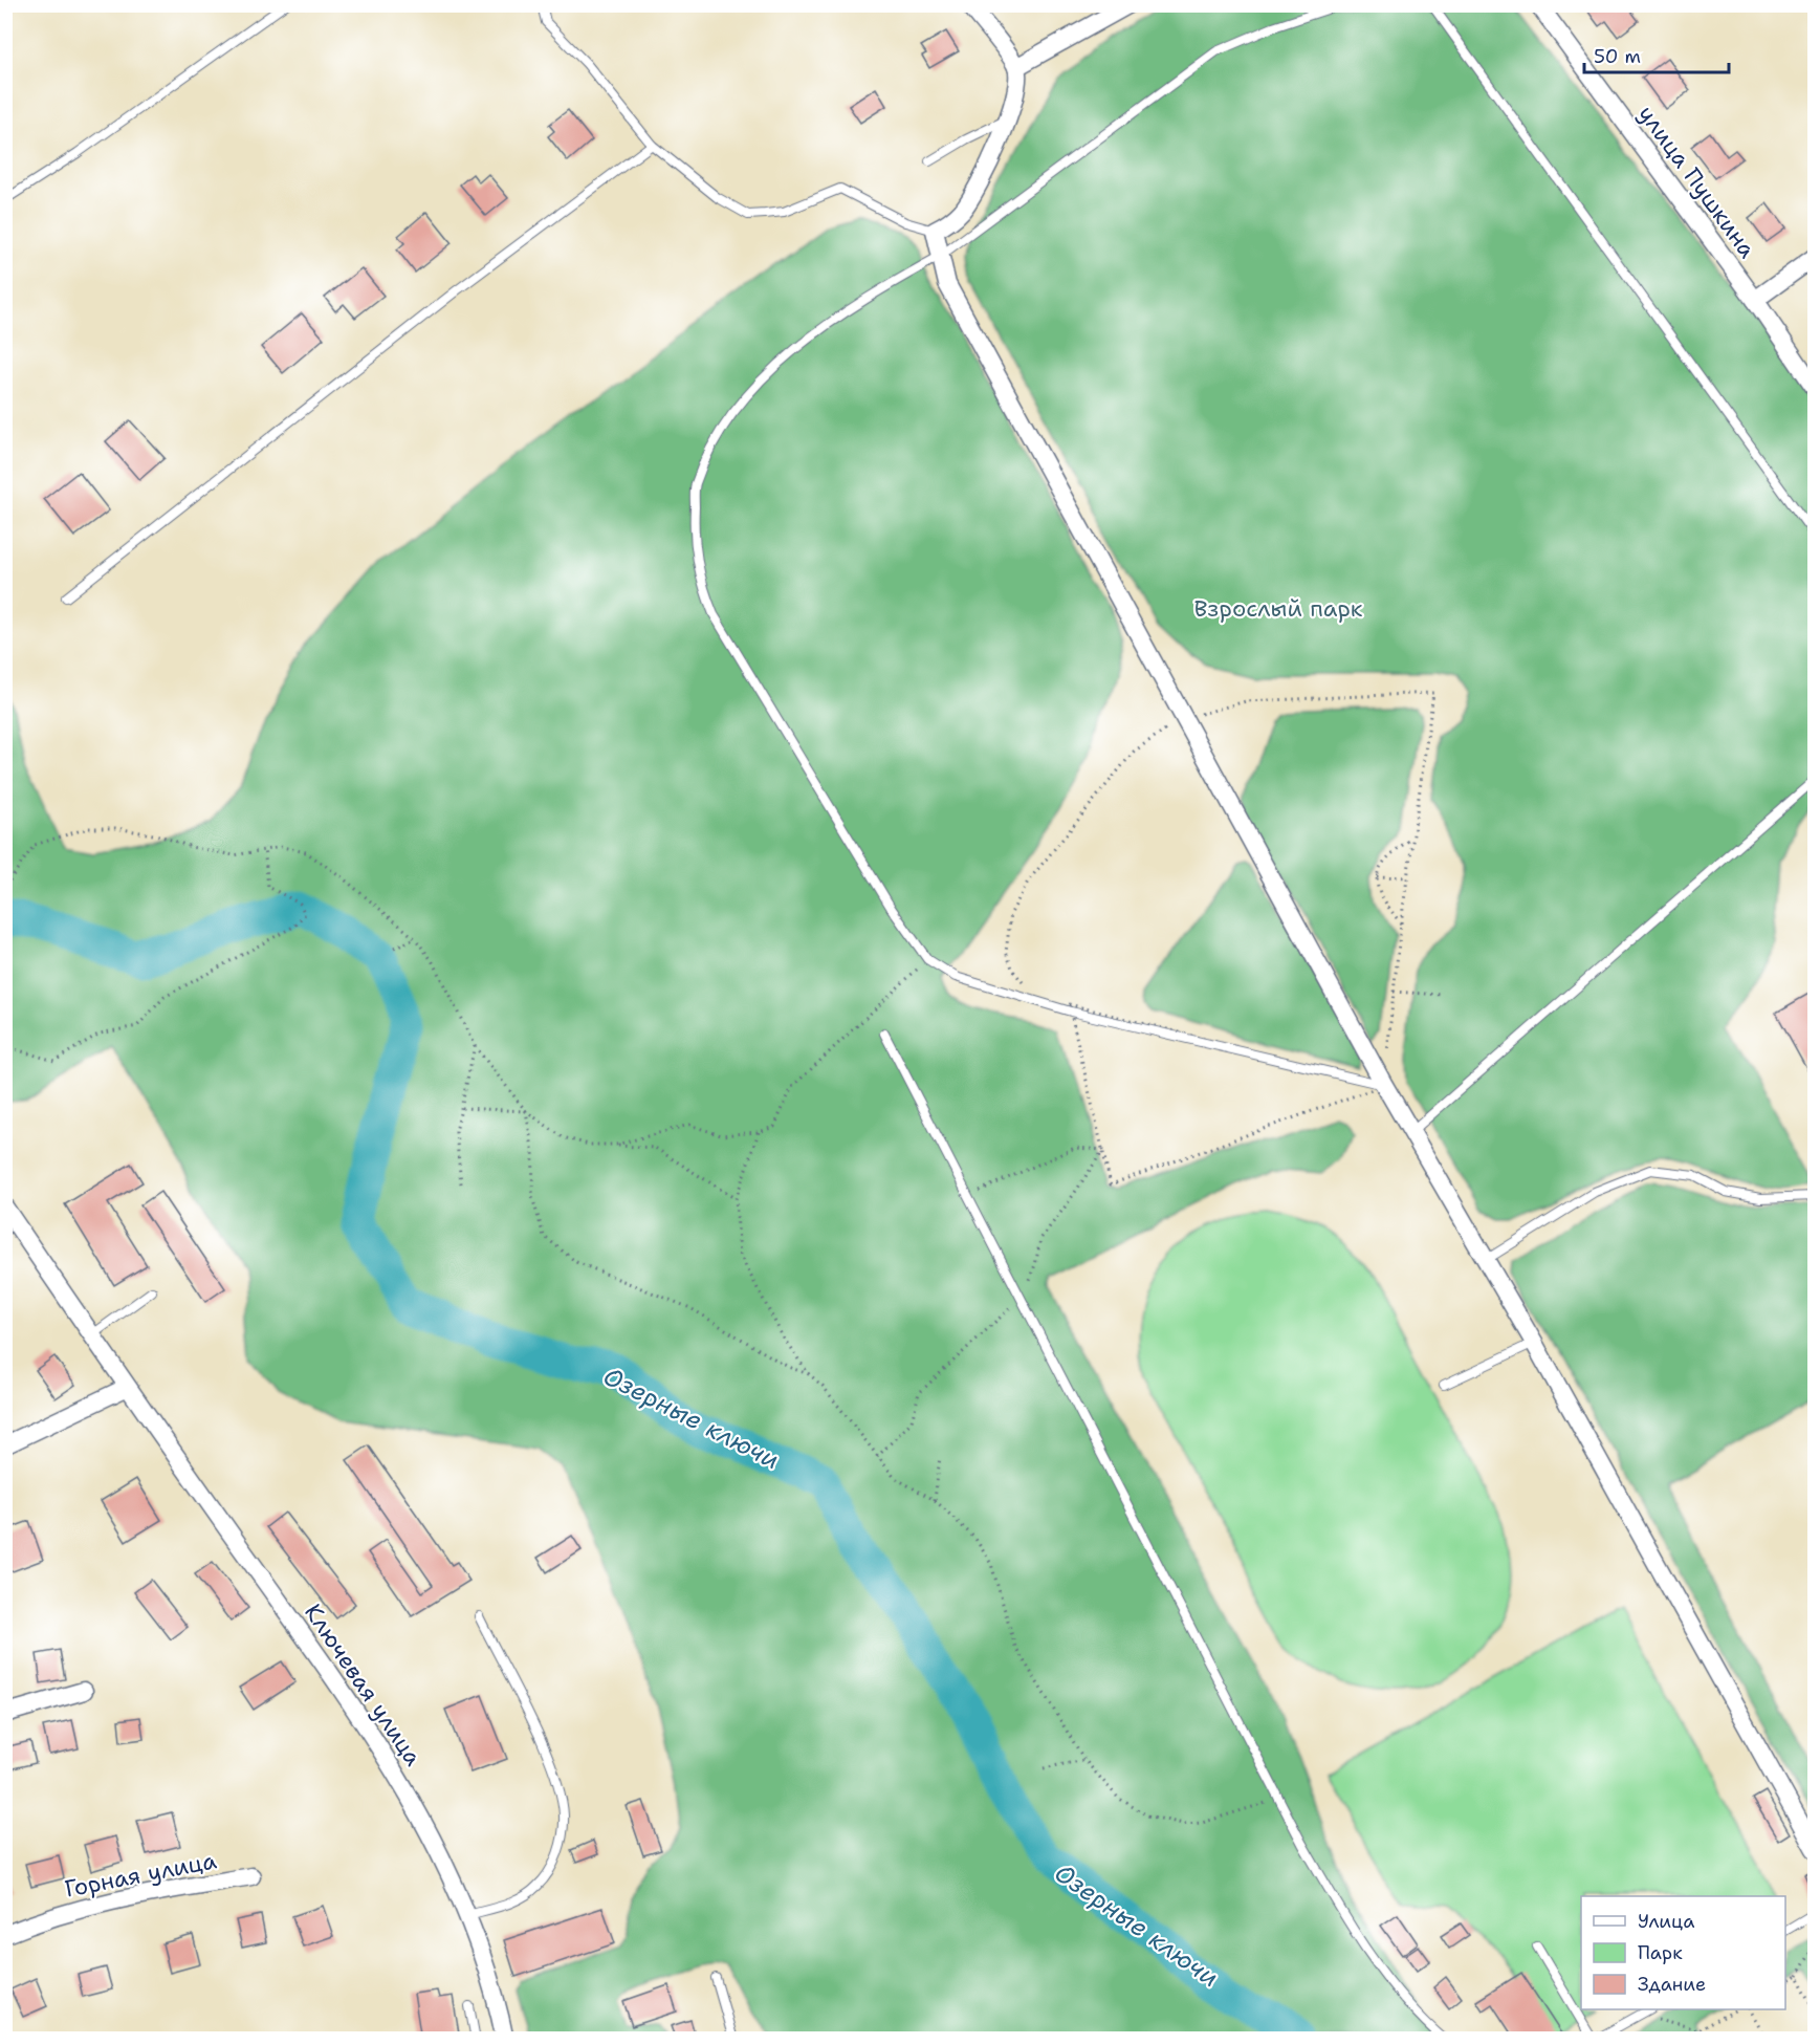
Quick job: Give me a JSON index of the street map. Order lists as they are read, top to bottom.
{
  "streets": {
    "street": ["улица Пушкина", "Ключевая улица", "Горная улица"]
  },
  "water": ["Озерные ключи"],
  "parks": ["Взрослый парк"],
  "legend": ["Улица", "Парк", "Здание"],
  "scale_bar": "50 m"
}
